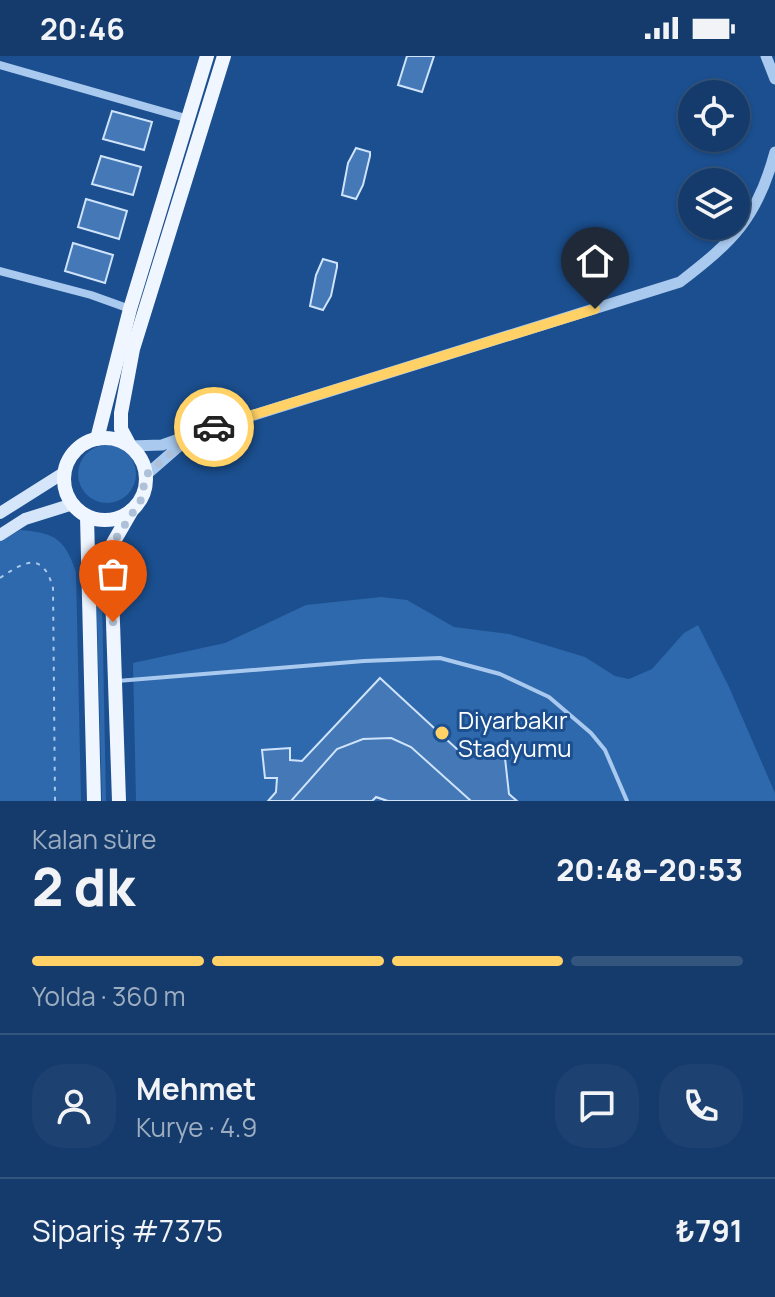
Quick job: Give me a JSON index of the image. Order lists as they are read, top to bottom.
{
  "places": ["Diyarbakır Stadyumu"],
  "page": {
    "status": "20:46",
    "heading": ["2 dk", "Kalan süre", "20:48–20:53"],
    "panel": [
      "Mehmet",
      "Kurye · 4.9",
      "Sipariş #7375",
      "₺791"
    ],
    "bar": "Yolda · 360 m"
  }
}
